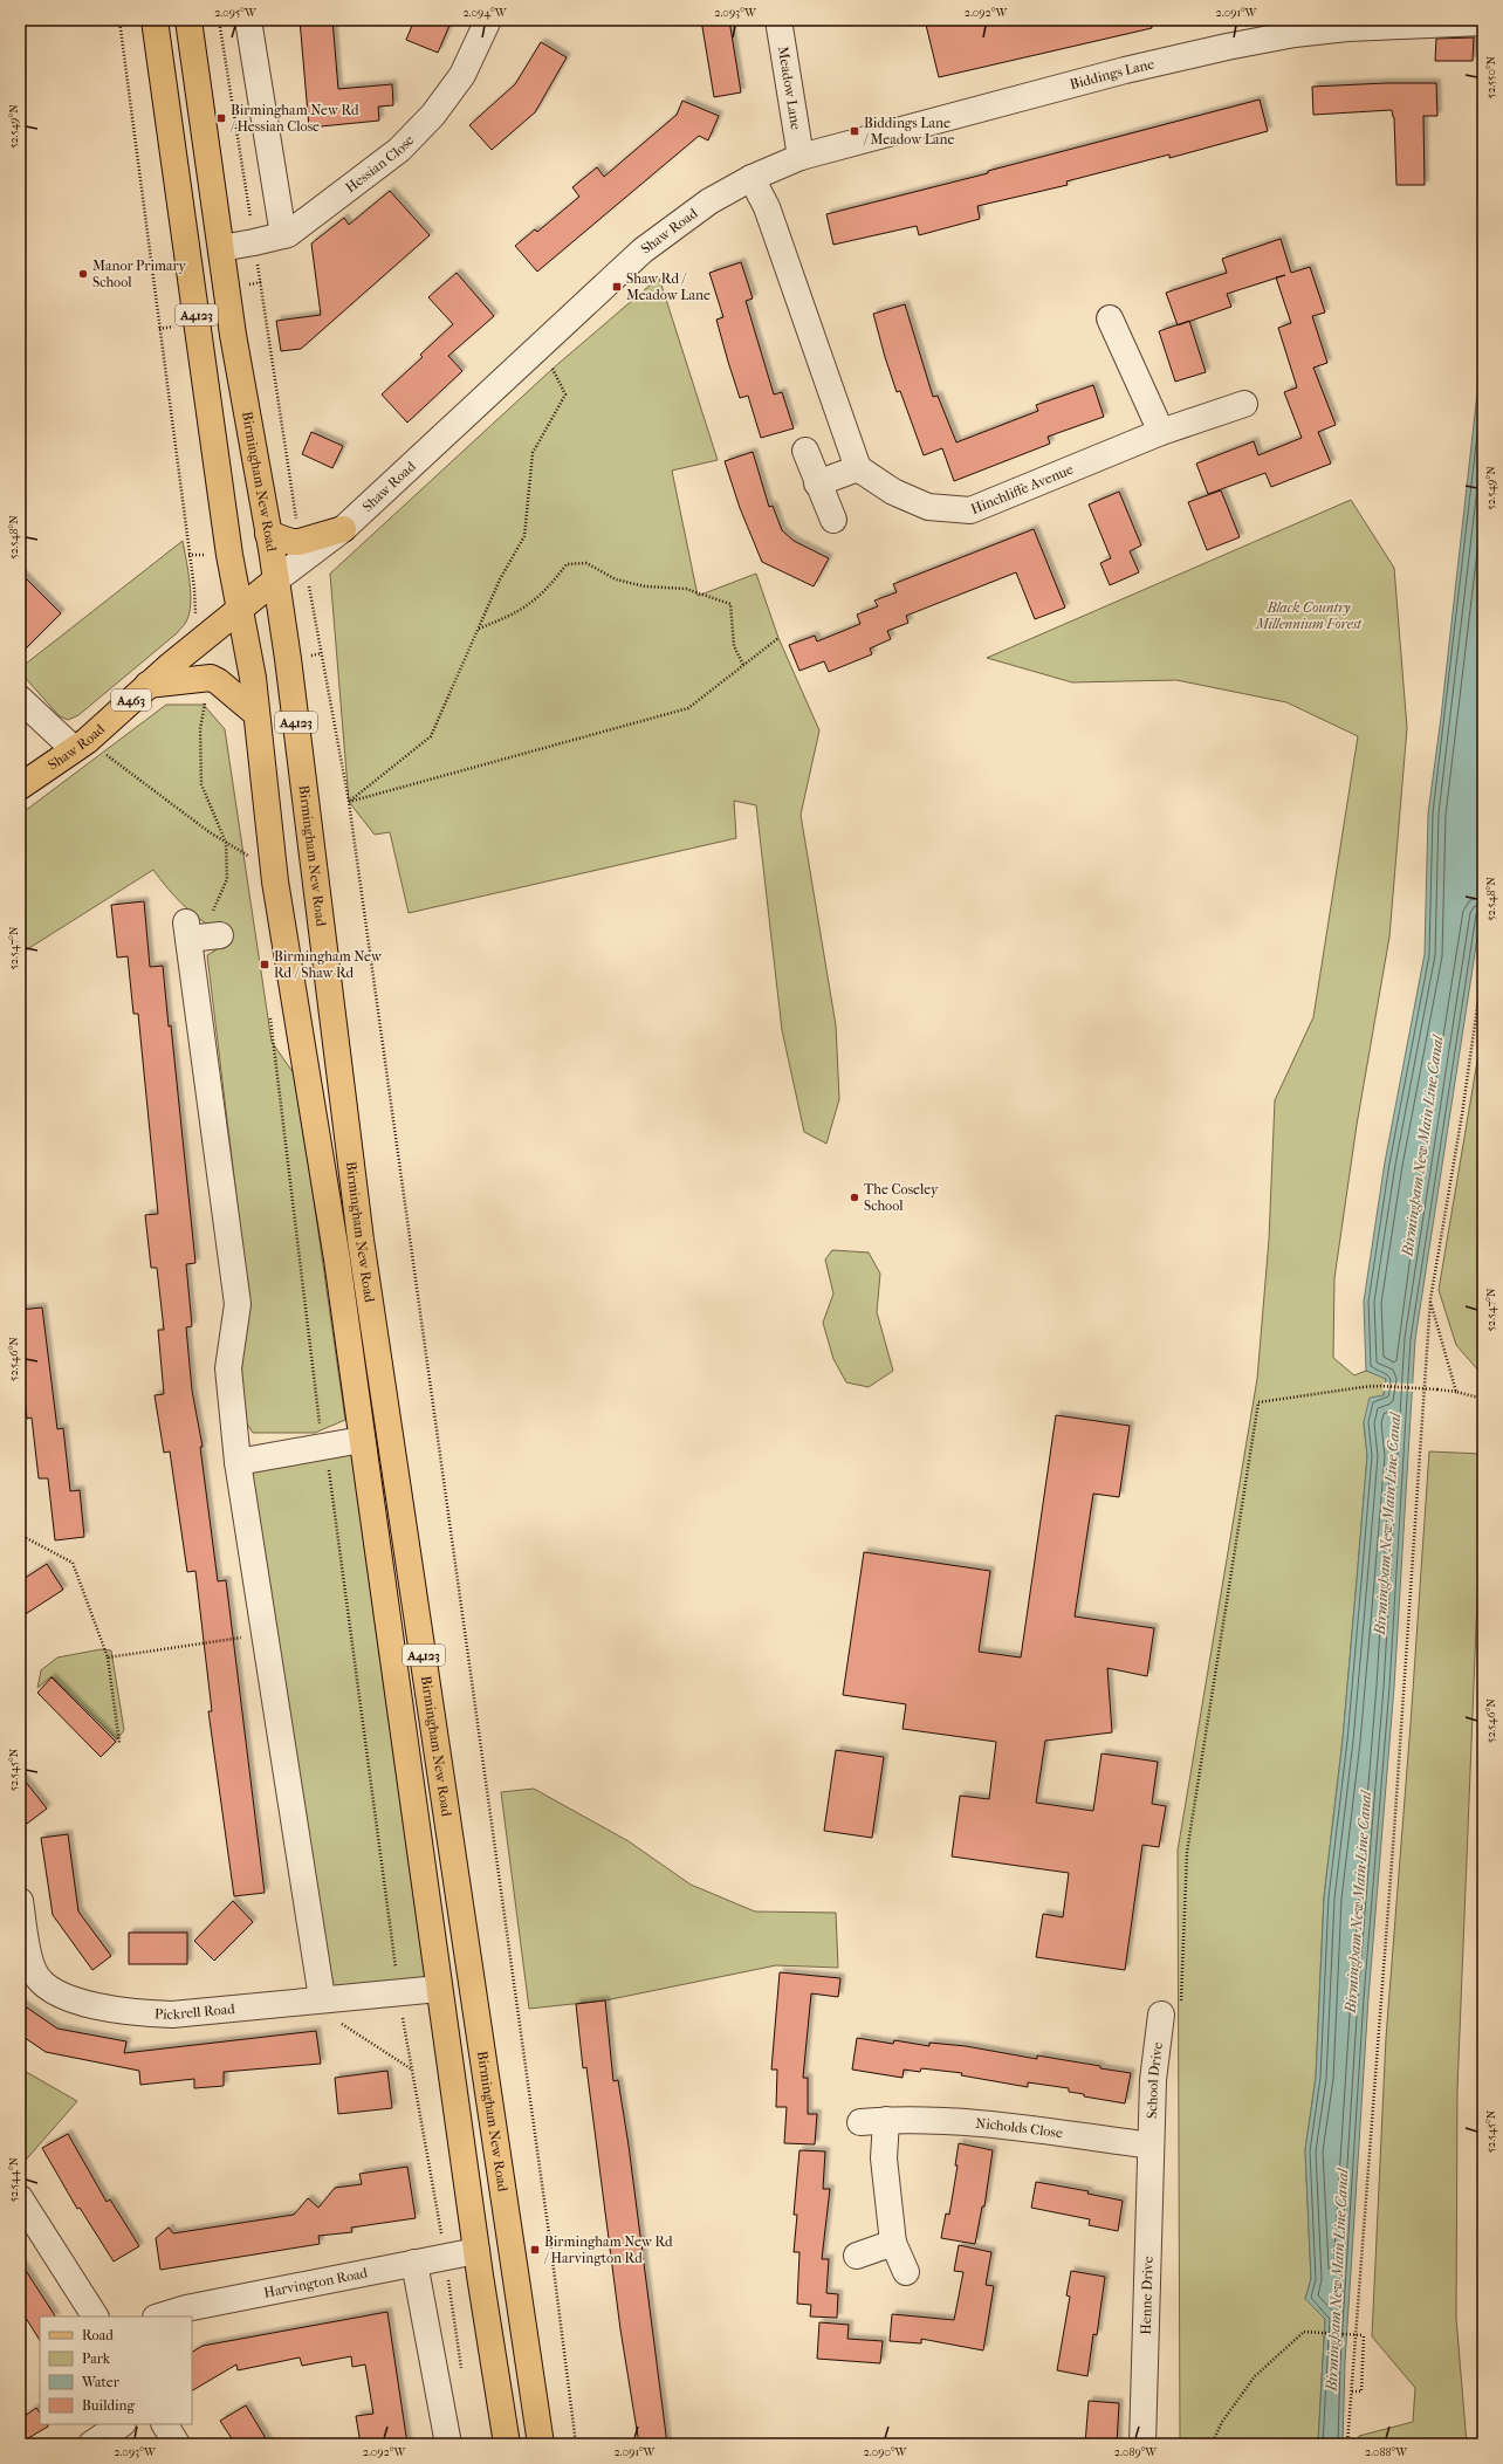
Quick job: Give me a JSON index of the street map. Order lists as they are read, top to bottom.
{
  "streets": {
    "main road": [
      "Shaw Road",
      "A4123",
      "Birmingham New Road",
      "A463"
    ],
    "street": [
      "Biddings Lane",
      "Meadow Lane",
      "Hessian Close",
      "Hinchliffe Avenue",
      "Pickrell Road",
      "School Drive",
      "Nicholds Close",
      "Harvington Road",
      "Henne Drive"
    ]
  },
  "crossings": [
    ["Biddings Lane", "Meadow Lane"],
    ["Biddings Lane", "Shaw Road"],
    ["Hessian Close", "Birmingham New Road"],
    ["Shaw Road", "Birmingham New Road"],
    ["Birmingham New Road", "Pickrell Road"],
    ["Birmingham New Road", "Harvington Road"],
    ["School Drive", "Nicholds Close"],
    ["School Drive", "Henne Drive"],
    ["Nicholds Close", "Henne Drive"]
  ],
  "water": ["Birmingham New Main Line Canal"],
  "parks": ["Black Country Millennium Forest"],
  "places": {
    "transit": [
      "Birmingham New Rd / Hessian Close",
      "Biddings Lane / Meadow Lane",
      "Shaw Rd / Meadow Lane",
      "Birmingham New Rd / Shaw Rd",
      "Birmingham New Rd / Harvington Rd"
    ],
    "other": ["Manor Primary School", "The Coseley School"]
  },
  "legend": [
    "Road",
    "Park",
    "Water",
    "Building"
  ],
  "coordinates": [
    "2.095°W",
    "2.094°W",
    "2.093°W",
    "2.092°W",
    "2.091°W",
    "52.550°N",
    "52.549°N",
    "52.548°N",
    "52.547°N",
    "52.546°N",
    "52.545°N",
    "52.544°N",
    "2.090°W",
    "2.089°W",
    "2.088°W"
  ]
}
